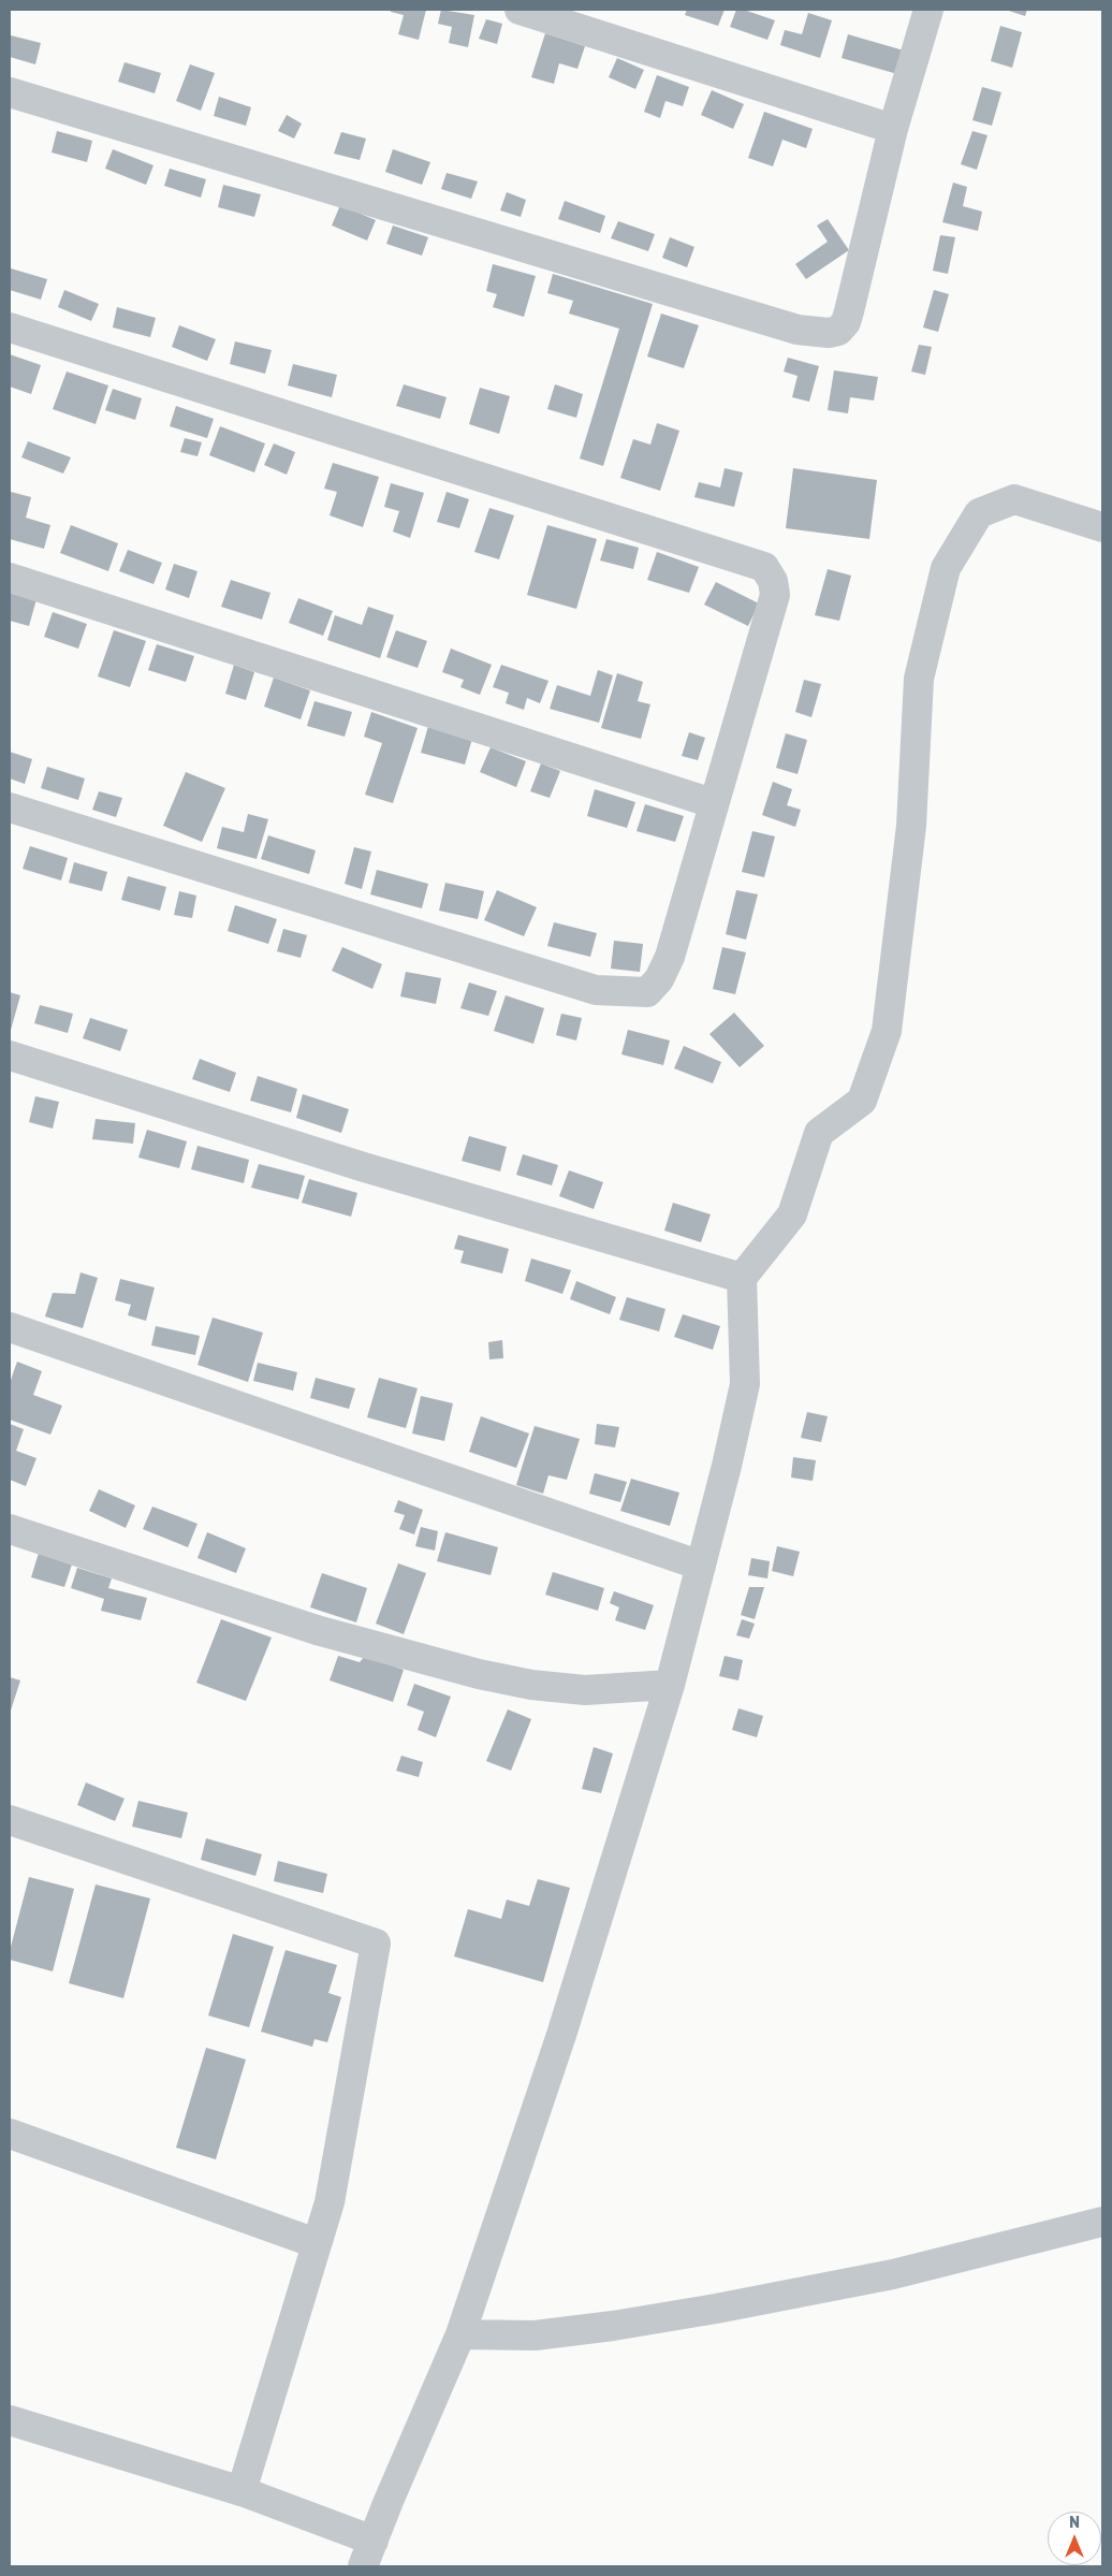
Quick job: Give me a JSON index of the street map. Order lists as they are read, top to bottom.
{
  "north": "top"
}
